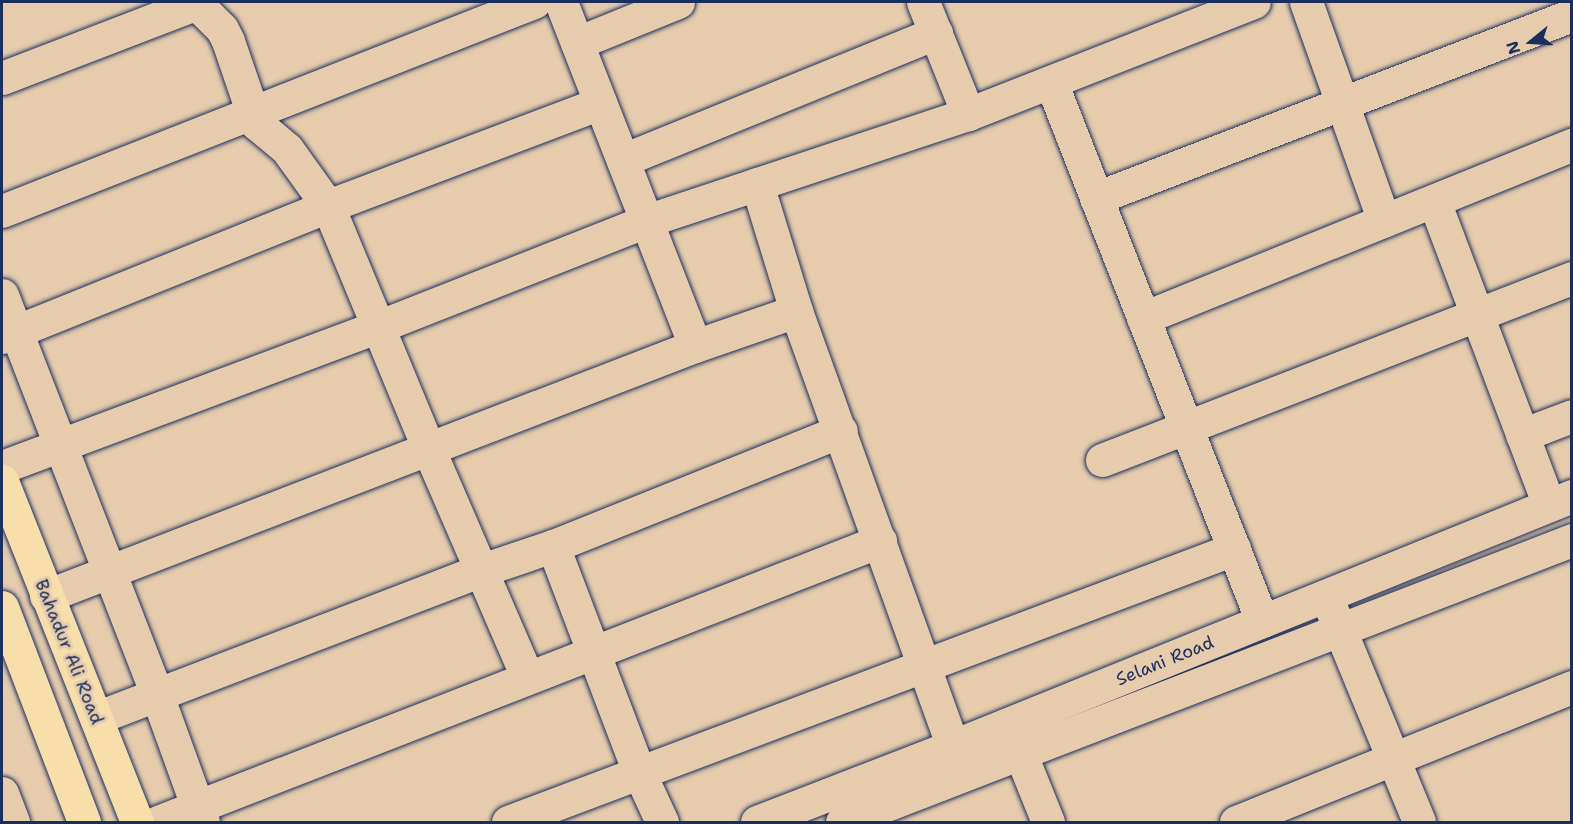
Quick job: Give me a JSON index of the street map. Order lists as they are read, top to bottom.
{
  "streets": {
    "main road": ["Bahadur Ali Road"],
    "street": ["Selani Road"]
  },
  "north": "left"
}
